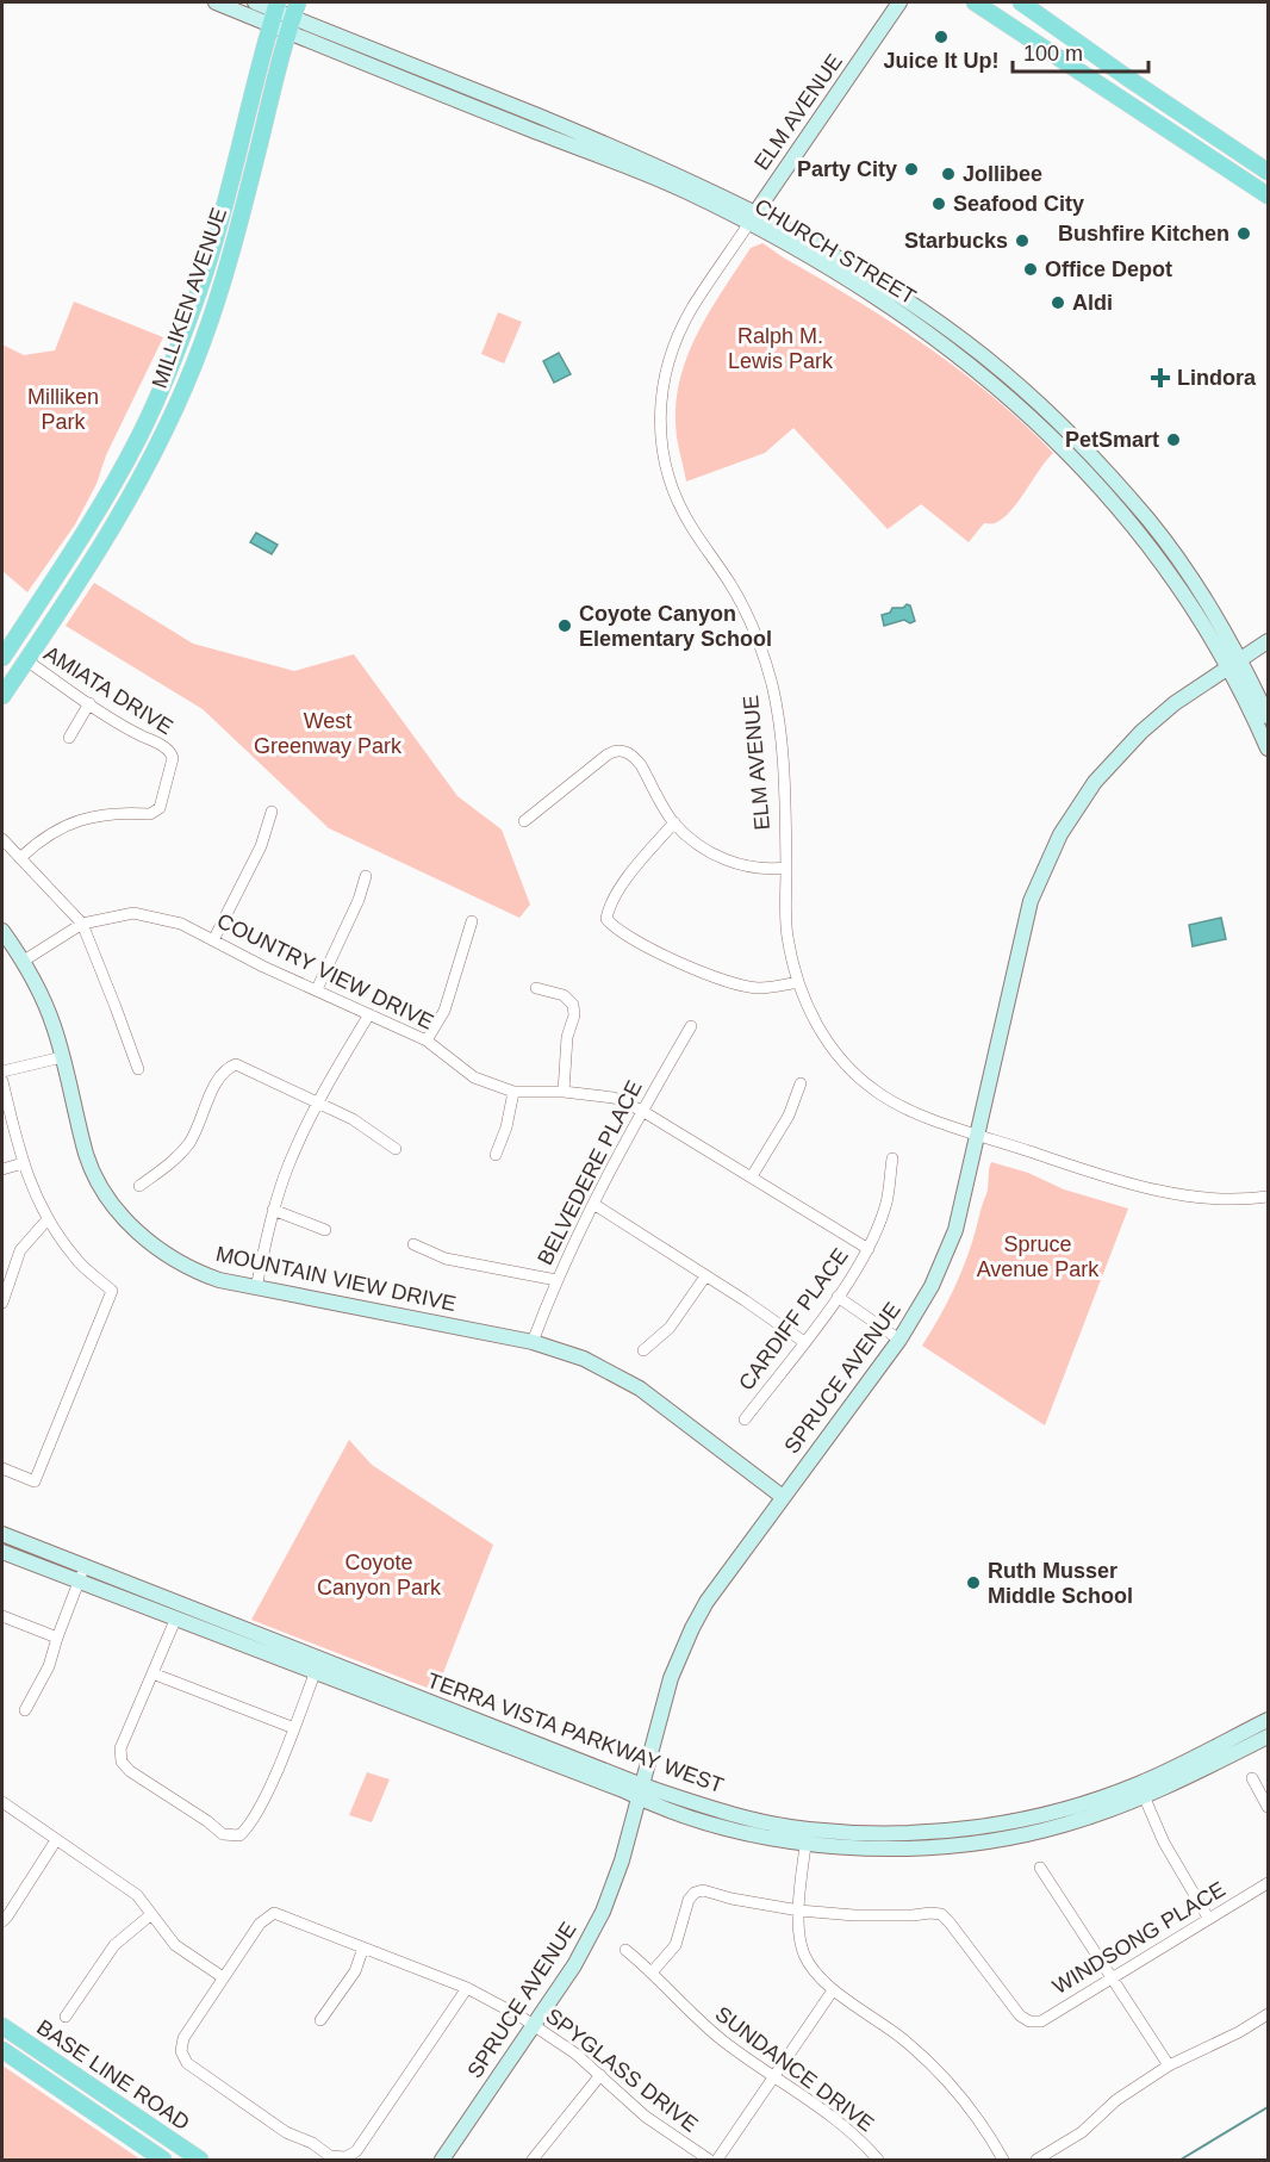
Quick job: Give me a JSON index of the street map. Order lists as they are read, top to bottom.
{
  "streets": {
    "main road": ["MILLIKEN AVENUE", "BASE LINE ROAD"],
    "street": [
      "ELM AVENUE",
      "CHURCH STREET",
      "AMIATA DRIVE",
      "COUNTRY VIEW DRIVE",
      "BELVEDERE PLACE",
      "MOUNTAIN VIEW DRIVE",
      "CARDIFF PLACE",
      "SPRUCE AVENUE",
      "TERRA VISTA PARKWAY WEST",
      "WINDSONG PLACE",
      "SUNDANCE DRIVE",
      "SPYGLASS DRIVE"
    ]
  },
  "crossings": [
    ["ELM AVENUE", "CHURCH STREET"],
    ["ELM AVENUE", "SPRUCE AVENUE"],
    ["CHURCH STREET", "MILLIKEN AVENUE"],
    ["CHURCH STREET", "SPRUCE AVENUE"],
    ["MILLIKEN AVENUE", "AMIATA DRIVE"],
    ["COUNTRY VIEW DRIVE", "BELVEDERE PLACE"],
    ["COUNTRY VIEW DRIVE", "MOUNTAIN VIEW DRIVE"],
    ["COUNTRY VIEW DRIVE", "CARDIFF PLACE"],
    ["BELVEDERE PLACE", "MOUNTAIN VIEW DRIVE"],
    ["MOUNTAIN VIEW DRIVE", "SPRUCE AVENUE"],
    ["SPRUCE AVENUE", "TERRA VISTA PARKWAY WEST"],
    ["SPRUCE AVENUE", "SPYGLASS DRIVE"]
  ],
  "parks": [
    "Ralph M. Lewis Park",
    "Milliken Park",
    "West Greenway Park",
    "Spruce Avenue Park",
    "Coyote Canyon Park"
  ],
  "places": {
    "other": [
      "Juice It Up!",
      "Party City",
      "Jollibee",
      "Seafood City",
      "Bushfire Kitchen",
      "Starbucks",
      "Office Depot",
      "Aldi",
      "PetSmart",
      "Coyote Canyon Elementary School",
      "Ruth Musser Middle School"
    ],
    "health": ["Lindora"]
  },
  "scale_bar": "100 m"
}
